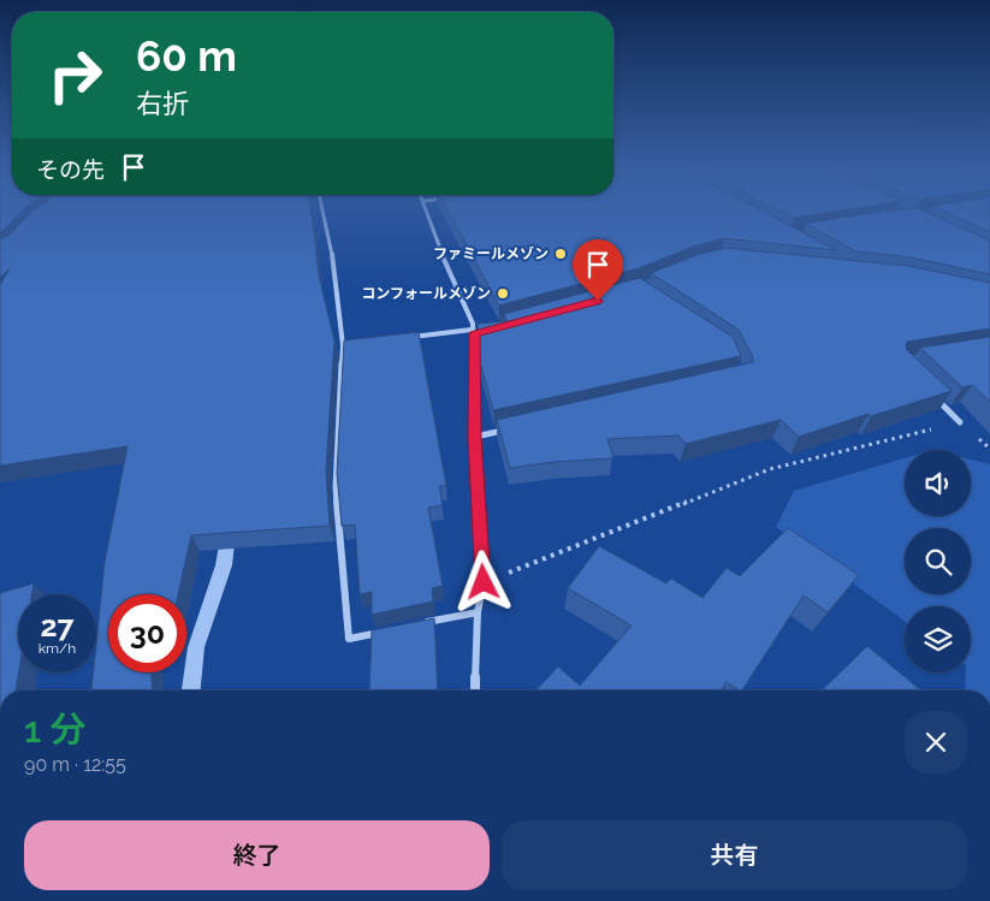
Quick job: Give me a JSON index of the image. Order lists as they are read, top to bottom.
{
  "places": ["ファミールメゾン", "コンフォールメゾン"],
  "page": {
    "turn": ["60 m", "右折"],
    "then": "その先",
    "speed": "27 km/h",
    "limit": "30",
    "heading": ["1 分", "90 m · 12:55"],
    "buttons": ["終了", "共有"]
  }
}
